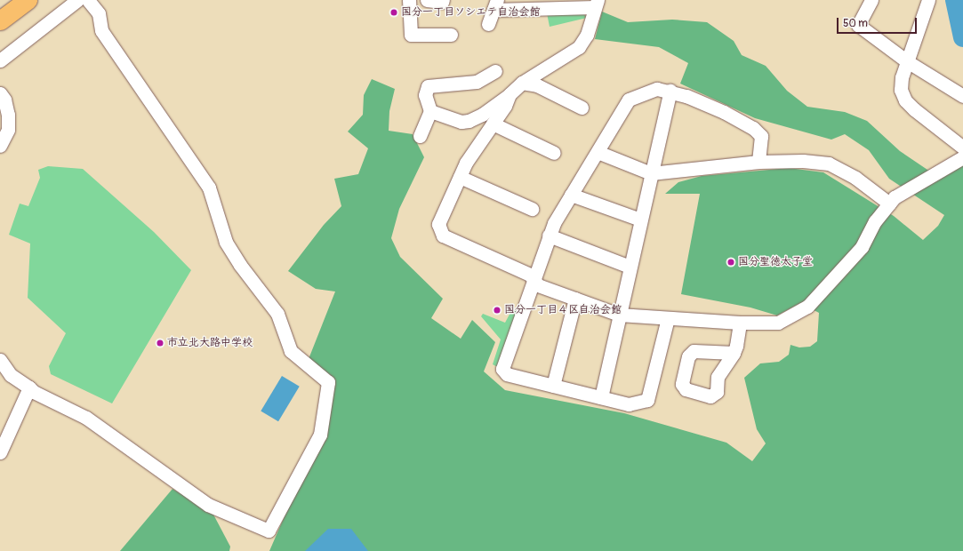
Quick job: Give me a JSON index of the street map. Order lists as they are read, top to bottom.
{
  "places": [
    "国分一丁目ソシエテ自治会館",
    "国分聖徳太子堂",
    "国分一丁目４区自治会館",
    "市立北大路中学校"
  ],
  "scale_bar": "50 m"
}
